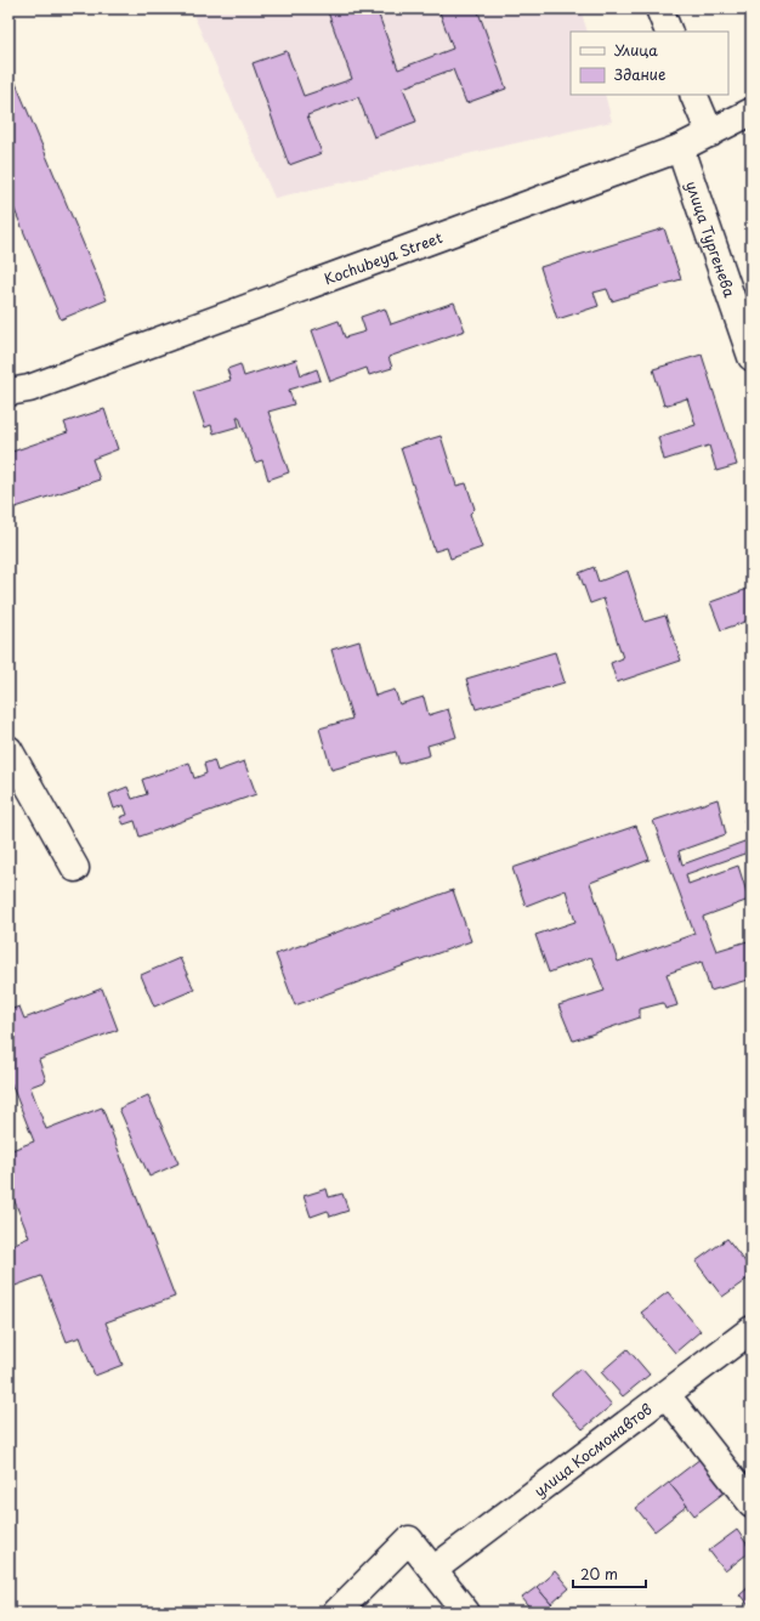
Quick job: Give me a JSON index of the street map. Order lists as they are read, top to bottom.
{
  "streets": {
    "street": ["улица Тургенева", "Kochubeya Street", "улица Космонавтов"]
  },
  "crossings": [
    ["улица Тургенева", "Kochubeya Street"]
  ],
  "legend": ["Улица", "Здание"],
  "scale_bar": "20 m"
}
